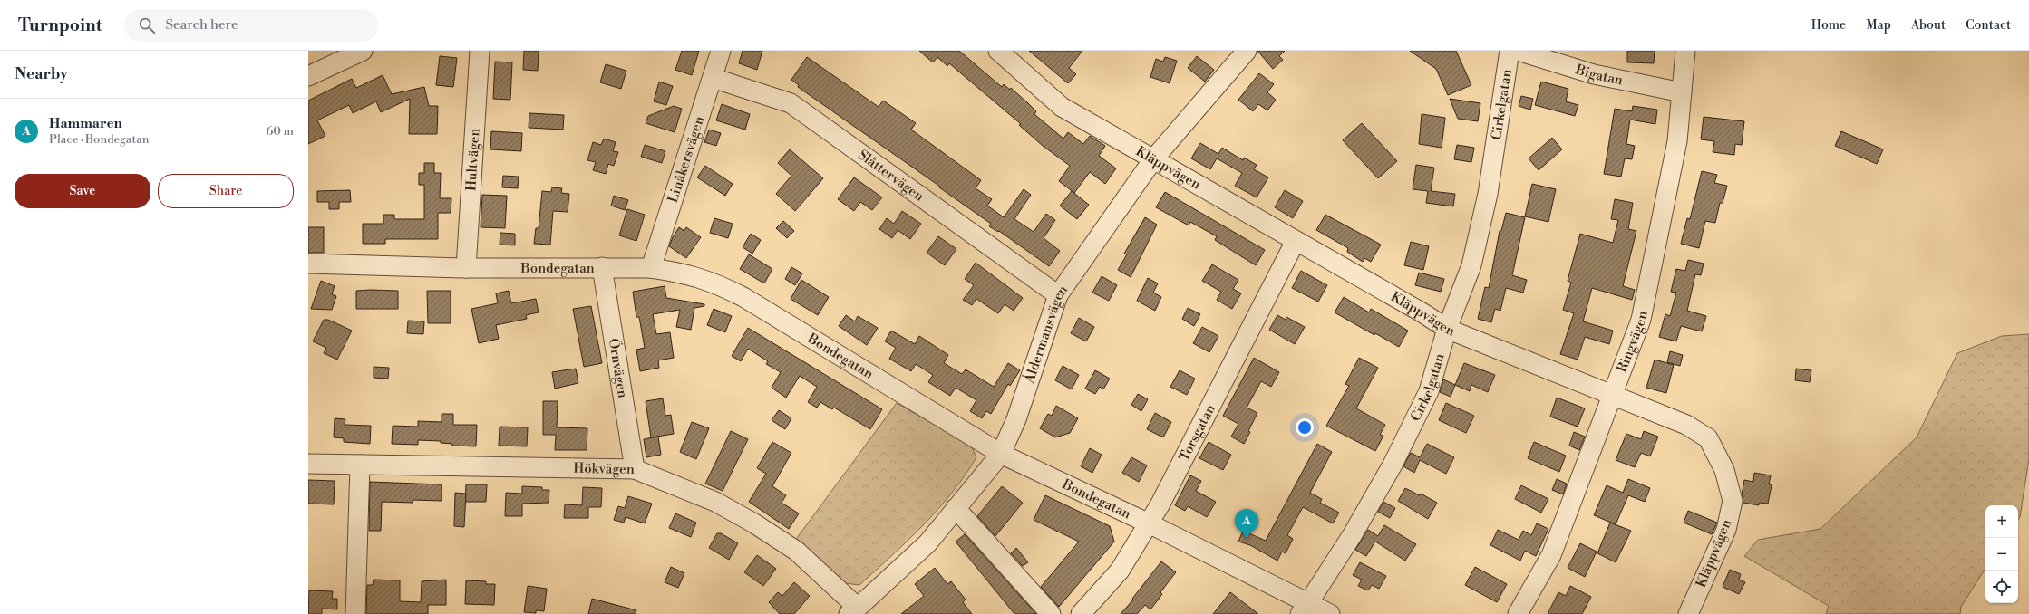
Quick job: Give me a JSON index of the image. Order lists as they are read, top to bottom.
{
  "streets": {
    "street": [
      "Bigatan",
      "Cirkelgatan",
      "Hultvägen",
      "Linåkersvägen",
      "Kläppvägen",
      "Slåttervägen",
      "Bondegatan",
      "Åldermansvägen",
      "Ringvägen",
      "Örnvägen",
      "Torsgatan",
      "Hökvägen"
    ]
  },
  "crossings": [
    ["Bigatan", "Ringvägen"],
    ["Cirkelgatan", "Kläppvägen"],
    ["Cirkelgatan", "Bondegatan"],
    ["Hultvägen", "Bondegatan"],
    ["Linåkersvägen", "Slåttervägen"],
    ["Linåkersvägen", "Bondegatan"],
    ["Kläppvägen", "Åldermansvägen"],
    ["Kläppvägen", "Ringvägen"],
    ["Kläppvägen", "Torsgatan"],
    ["Slåttervägen", "Åldermansvägen"],
    ["Bondegatan", "Åldermansvägen"],
    ["Bondegatan", "Örnvägen"],
    ["Bondegatan", "Torsgatan"],
    ["Åldermansvägen", "Hökvägen"],
    ["Örnvägen", "Hökvägen"]
  ],
  "page": {
    "header": "Turnpoint",
    "search": "Search here",
    "nav": [
      "Home",
      "Map",
      "About",
      "Contact"
    ],
    "heading": "Nearby",
    "list": [
      {
        "mark": "A",
        "name": "Hammaren",
        "note": "Place · Bondegatan",
        "value": "60 m"
      }
    ],
    "buttons": ["Save", "Share"],
    "map_buttons": ["+", "−"],
    "pins": "A"
  }
}
